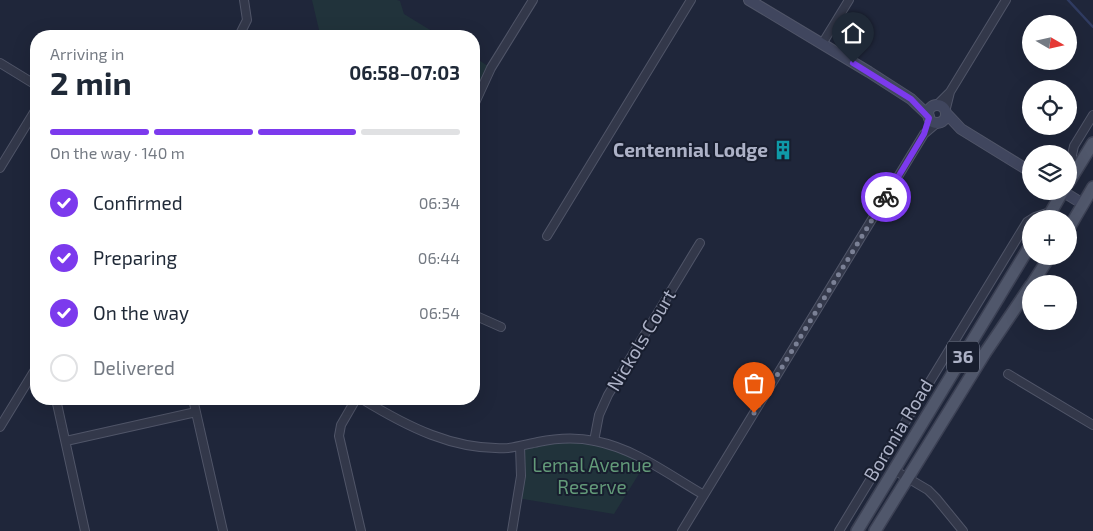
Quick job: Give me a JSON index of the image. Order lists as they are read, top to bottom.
{
  "streets": {
    "main road": ["36", "Boronia Road"],
    "street": ["Nickols Court"]
  },
  "parks": ["Lemal Avenue Reserve"],
  "places": {
    "building": ["Centennial Lodge"]
  },
  "north": "right",
  "page": {
    "map_buttons": ["+", "−"],
    "heading": ["2 min", "Arriving in", "06:58–07:03"],
    "bar": "On the way · 140 m",
    "list": [
      ["Confirmed", "06:34"],
      ["Preparing", "06:44"],
      ["On the way", "06:54"],
      "Delivered"
    ]
  }
}
